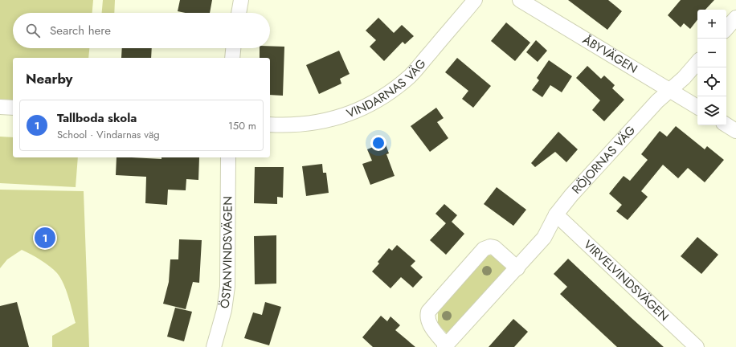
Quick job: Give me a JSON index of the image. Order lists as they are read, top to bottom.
{
  "streets": {
    "street": [
      "ÅBYVÄGEN",
      "VINDARNAS VÄG",
      "RÖJORNAS VÄG",
      "ÖSTANVINDSVÄGEN",
      "VIRVELVINDSVÄGEN"
    ]
  },
  "crossings": [
    ["ÅBYVÄGEN", "RÖJORNAS VÄG"],
    ["RÖJORNAS VÄG", "VIRVELVINDSVÄGEN"]
  ],
  "page": {
    "map_buttons": ["+", "−"],
    "search": "Search here",
    "heading": "Nearby",
    "list": [
      {
        "mark": "1",
        "name": "Tallboda skola",
        "note": "School · Vindarnas väg",
        "value": "150 m"
      }
    ],
    "pins": "1"
  }
}
